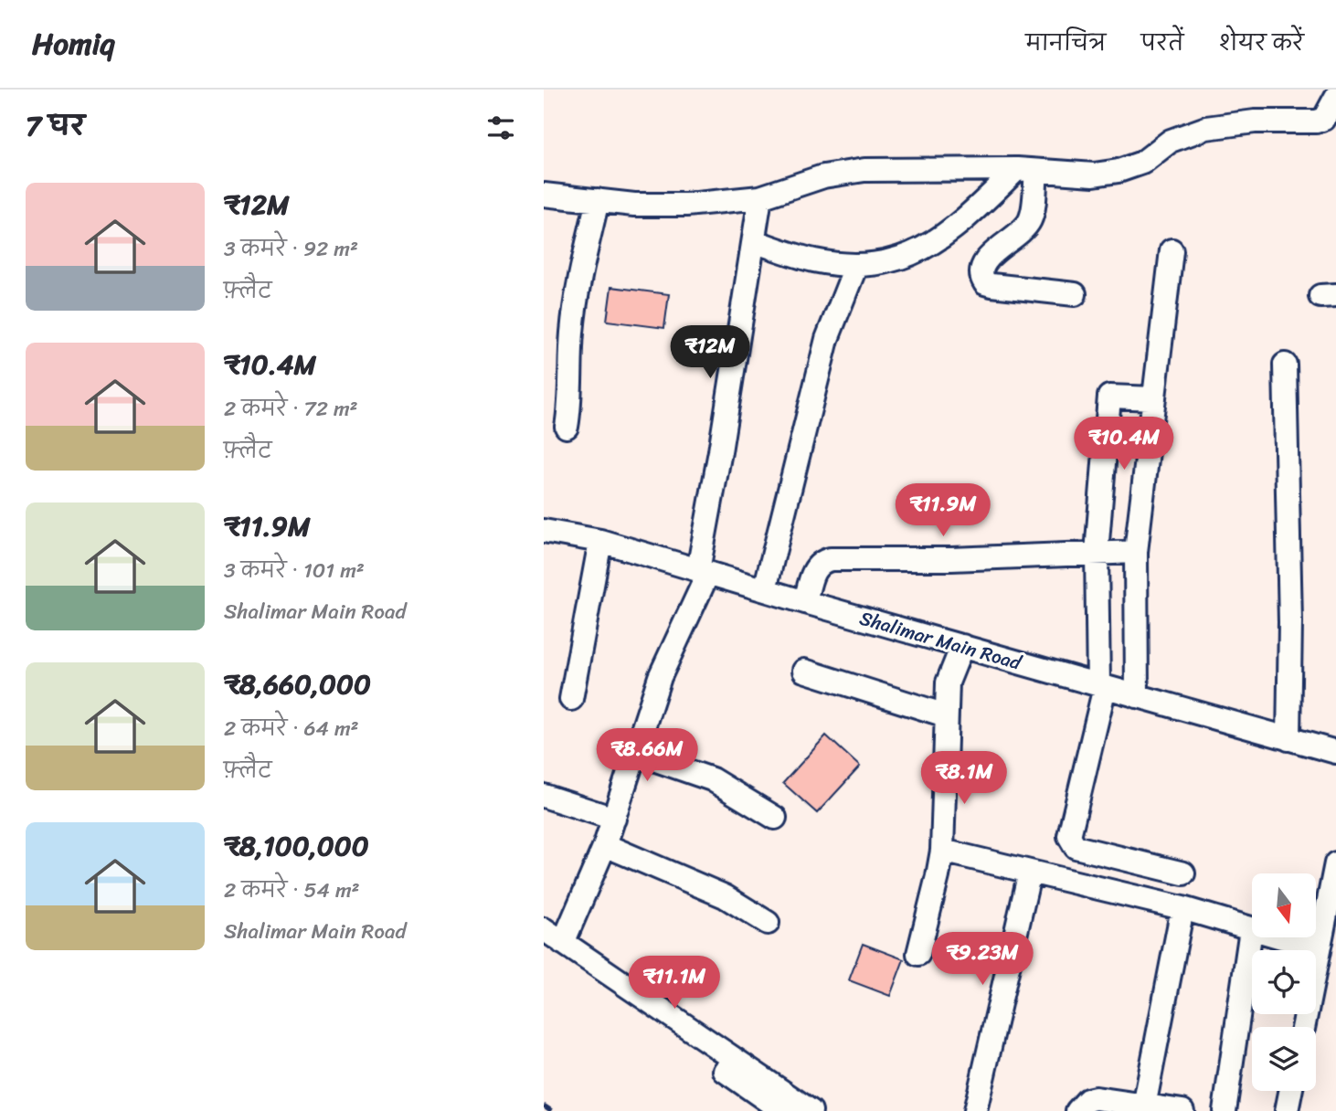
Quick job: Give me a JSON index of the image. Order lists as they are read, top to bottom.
{
  "streets": {
    "street": ["Shalimar Main Road"]
  },
  "north": "bottom",
  "page": {
    "header": "Homiq",
    "nav": ["मानचित्र", "परतें", "शेयर करें"],
    "heading": "7 घर",
    "list": [
      {
        "name": "₹12M",
        "note": "3 कमरे · 92 m² · फ़्लैट"
      },
      {
        "name": "₹10.4M",
        "note": "2 कमरे · 72 m² · फ़्लैट"
      },
      {
        "name": "₹11.9M",
        "note": "3 कमरे · 101 m² · Shalimar Main Road"
      },
      {
        "name": "₹8,660,000",
        "note": "2 कमरे · 64 m² · फ़्लैट"
      },
      {
        "name": "₹8,100,000",
        "note": "2 कमरे · 54 m² · Shalimar Main Road"
      }
    ],
    "price": [
      "₹12M",
      "₹10.4M",
      "₹11.9M",
      "₹8.66M",
      "₹8.1M",
      "₹9.23M",
      "₹11.1M"
    ]
  }
}
